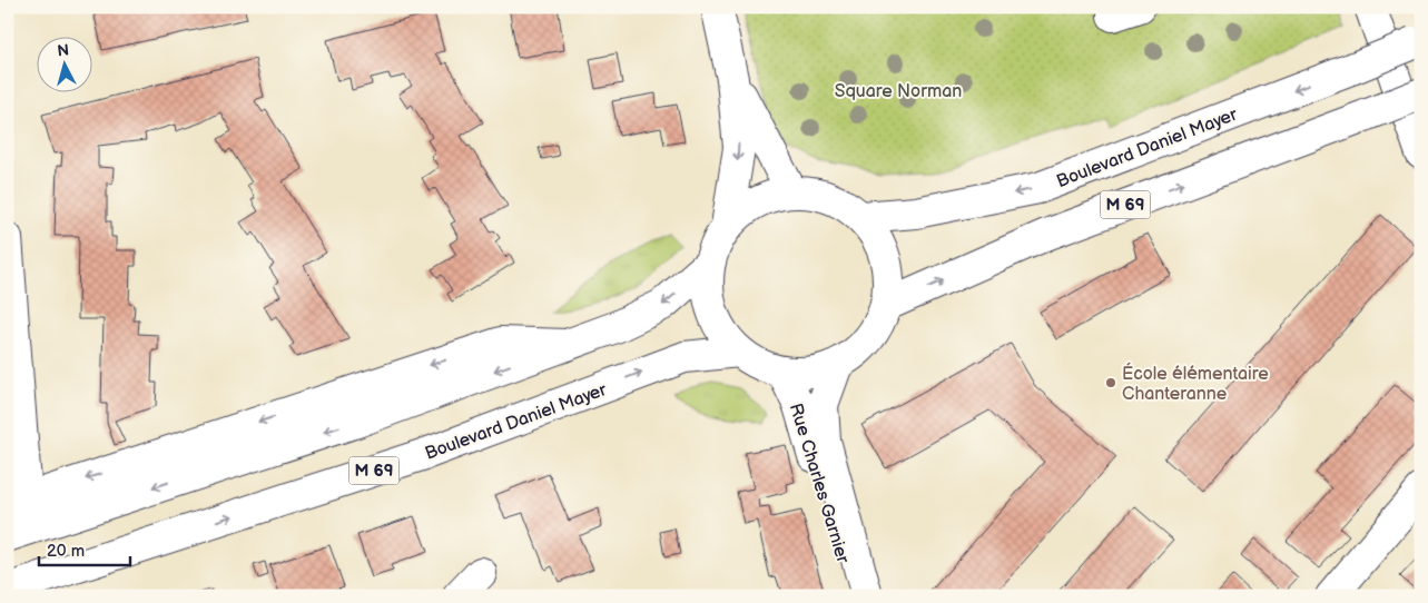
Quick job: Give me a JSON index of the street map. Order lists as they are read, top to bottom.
{
  "streets": {
    "main road": ["Boulevard Daniel Mayer", "M 69", "Rue Charles Garnier"]
  },
  "crossings": [
    ["Boulevard Daniel Mayer", "M 69"],
    ["Boulevard Daniel Mayer", "Rue Charles Garnier"],
    ["M 69", "Rue Charles Garnier"]
  ],
  "parks": ["Square Norman"],
  "places": ["École élémentaire Chanteranne"],
  "scale_bar": "20 m",
  "north": "top"
}
